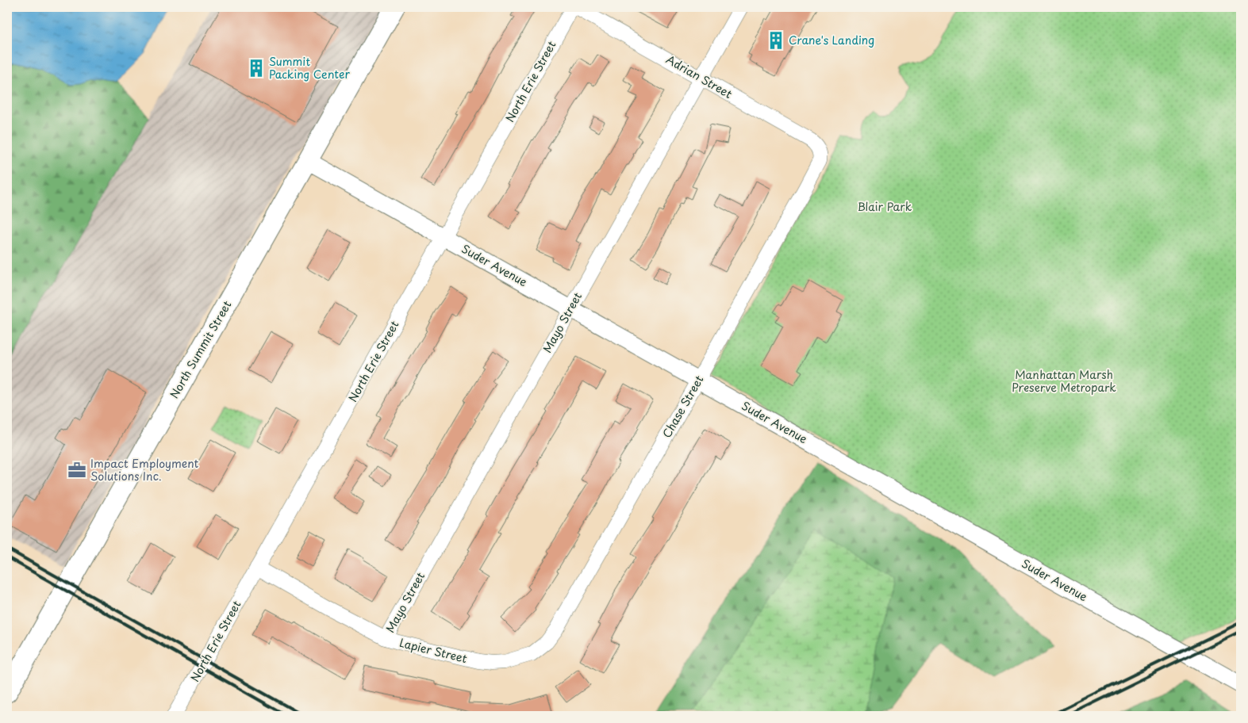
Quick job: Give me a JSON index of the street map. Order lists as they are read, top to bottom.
{
  "streets": {
    "main road": ["North Summit Street"],
    "street": [
      "Adrian Street",
      "North Erie Street",
      "Suder Avenue",
      "Mayo Street",
      "Chase Street",
      "Lapier Street"
    ]
  },
  "crossings": [
    ["Adrian Street", "North Erie Street"],
    ["Adrian Street", "Mayo Street"],
    ["Adrian Street", "Chase Street"],
    ["North Erie Street", "Suder Avenue"],
    ["North Erie Street", "Lapier Street"],
    ["Suder Avenue", "Mayo Street"],
    ["Suder Avenue", "North Summit Street"],
    ["Suder Avenue", "Chase Street"],
    ["Mayo Street", "Lapier Street"],
    ["Chase Street", "Lapier Street"]
  ],
  "parks": ["Blair Park", "Manhattan Marsh Preserve Metropark"],
  "places": {
    "building": ["Crane's Landing", "Summit Packing Center"],
    "office": ["Impact Employment Solutions Inc."]
  }
}
